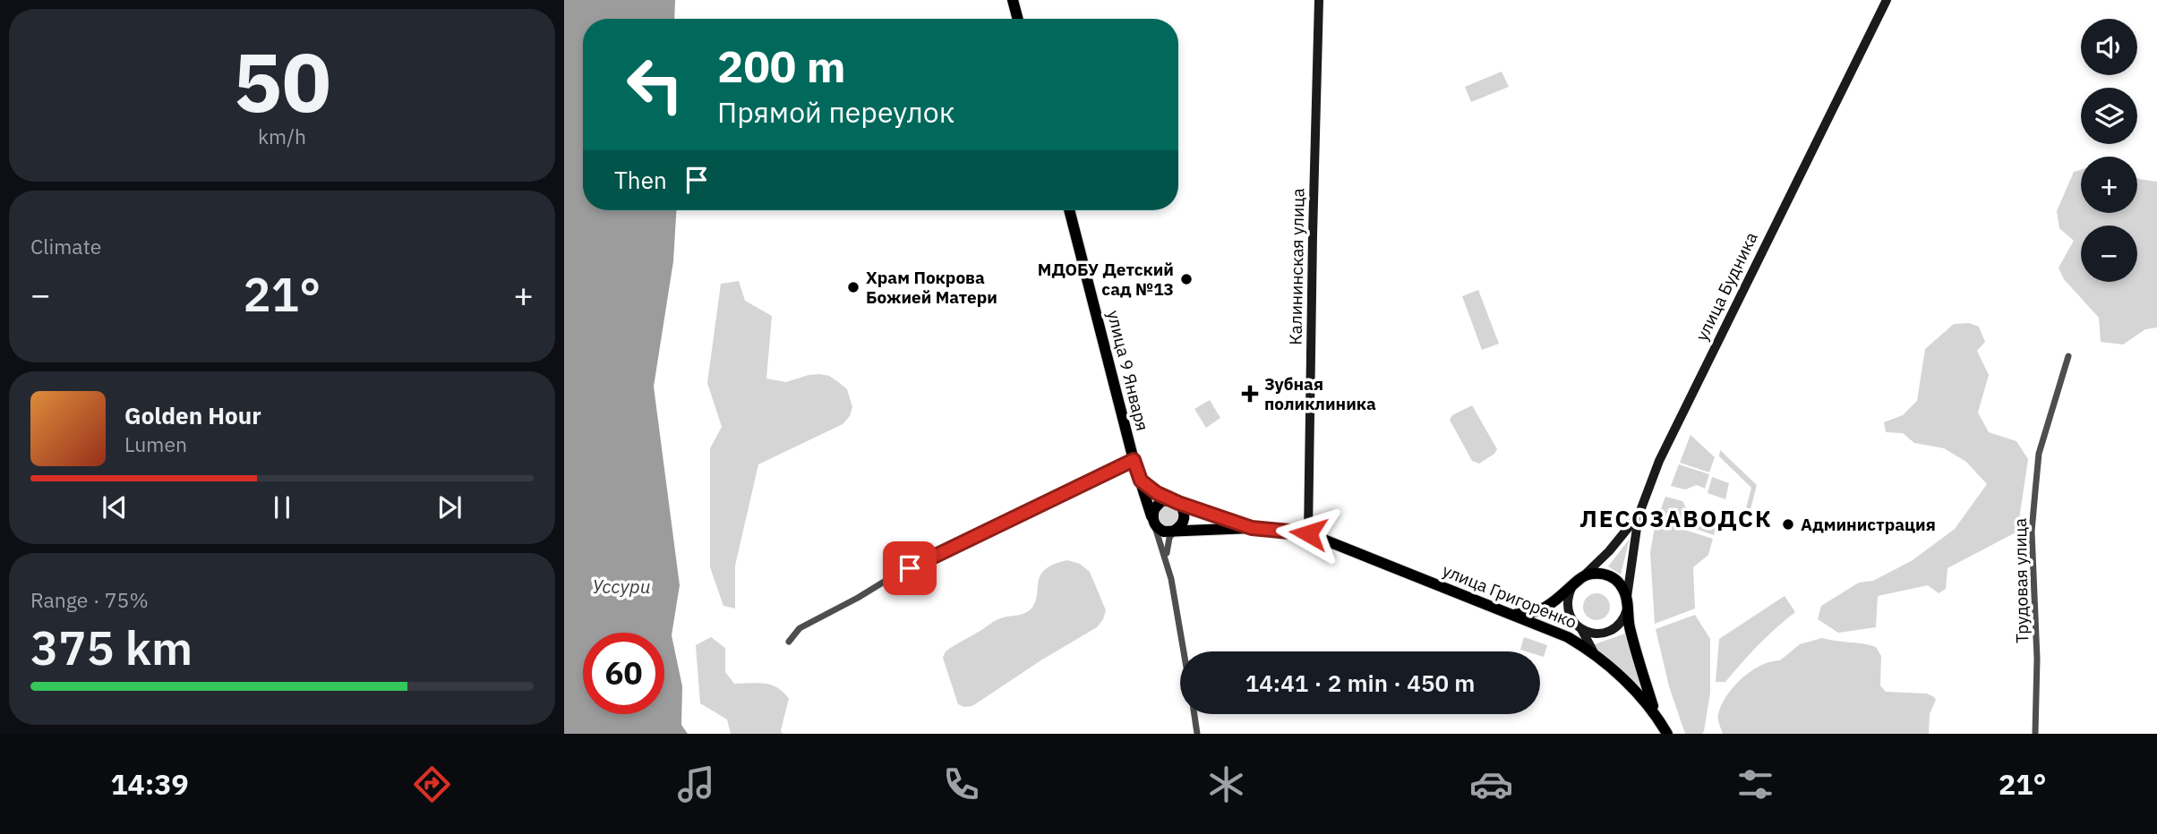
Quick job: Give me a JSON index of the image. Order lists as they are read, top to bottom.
{
  "streets": {
    "main road": [
      "Калининская улица",
      "улица Будника",
      "улица 9 Января",
      "улица Григоренко"
    ],
    "street": ["Трудовая улица"]
  },
  "crossings": [
    ["Калининская улица", "улица Григоренко"],
    ["улица Будника", "улица Григоренко"]
  ],
  "districts": ["ЛЕСОЗАВОДСК"],
  "water": ["Уссури"],
  "places": {
    "other": ["МДОБУ Детский сад №13", "Храм Покрова Божией Матери", "Администрация"],
    "health": ["Зубная поликлиника"]
  },
  "page": {
    "tile": [
      ["50", "km/h"],
      "Climate",
      ["Range · 75%", "375 km"]
    ],
    "map_buttons": ["+", "−"],
    "turn": ["200 m", "Прямой переулок"],
    "then": "Then",
    "heat": ["−", "21°", "+"],
    "song": ["Golden Hour", "Lumen"],
    "limit": "60",
    "trip": "14:41 · 2 min · 450 m",
    "tabs": ["14:39", "21°"]
  }
}
